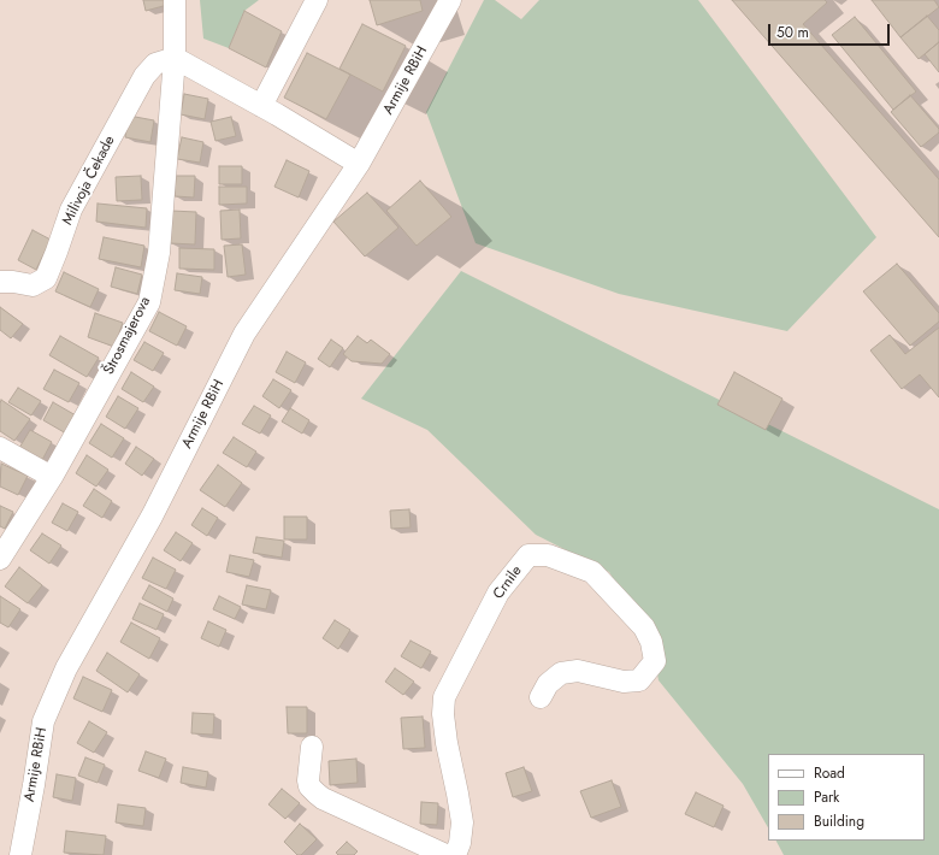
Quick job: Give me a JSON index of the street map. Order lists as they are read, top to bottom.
{
  "streets": {
    "street": [
      "Armije RBiH",
      "Milivoja Čekade",
      "Štrosmajerova",
      "Crnile"
    ]
  },
  "crossings": [
    ["Milivoja Čekade", "Štrosmajerova"]
  ],
  "legend": ["Road", "Park", "Building"],
  "scale_bar": "50 m"
}
